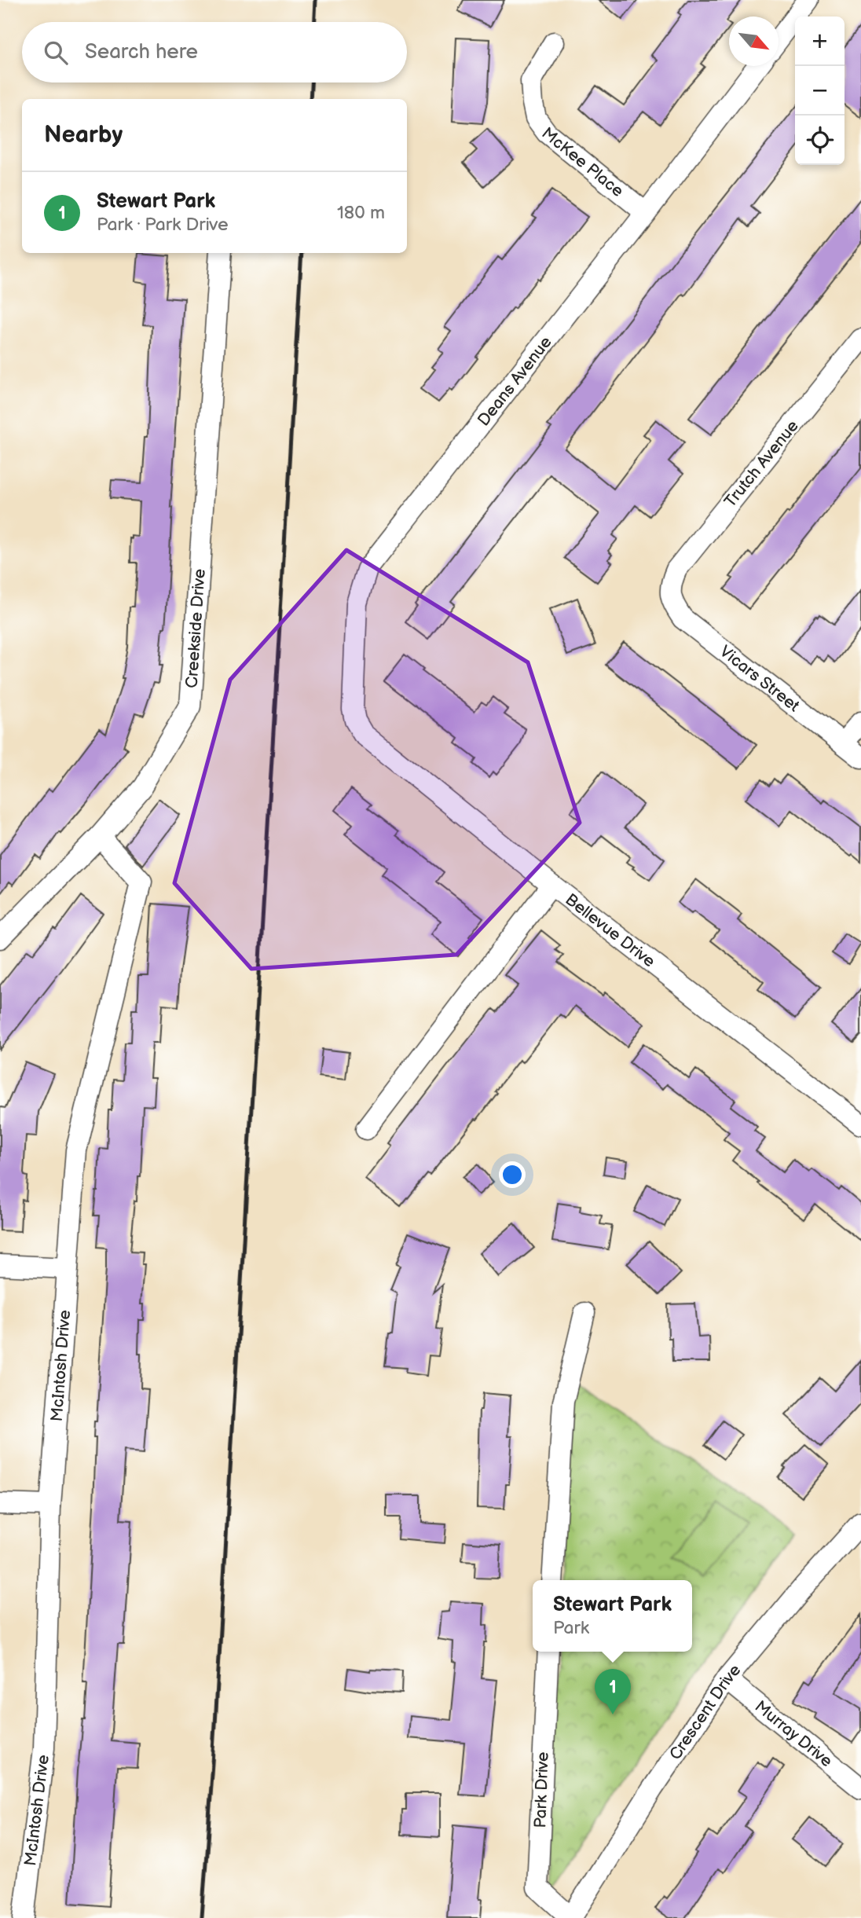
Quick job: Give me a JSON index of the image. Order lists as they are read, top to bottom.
{
  "streets": {
    "street": [
      "McKee Place",
      "Deans Avenue",
      "Trutch Avenue",
      "Creekside Drive",
      "Vicars Street",
      "Bellevue Drive",
      "McIntosh Drive",
      "Crescent Drive",
      "Murray Drive",
      "Park Drive"
    ]
  },
  "crossings": [
    ["McKee Place", "Deans Avenue"],
    ["Deans Avenue", "Bellevue Drive"],
    ["Trutch Avenue", "Vicars Street"],
    ["Creekside Drive", "McIntosh Drive"],
    ["Crescent Drive", "Murray Drive"],
    ["Crescent Drive", "Park Drive"]
  ],
  "north": "bottom right",
  "page": {
    "map_buttons": ["+", "−"],
    "search": "Search here",
    "heading": "Nearby",
    "list": [
      {
        "mark": "1",
        "name": "Stewart Park",
        "note": "Park · Park Drive",
        "value": "180 m"
      }
    ],
    "popup": ["Stewart Park", "Park"],
    "pins": "1"
  }
}
